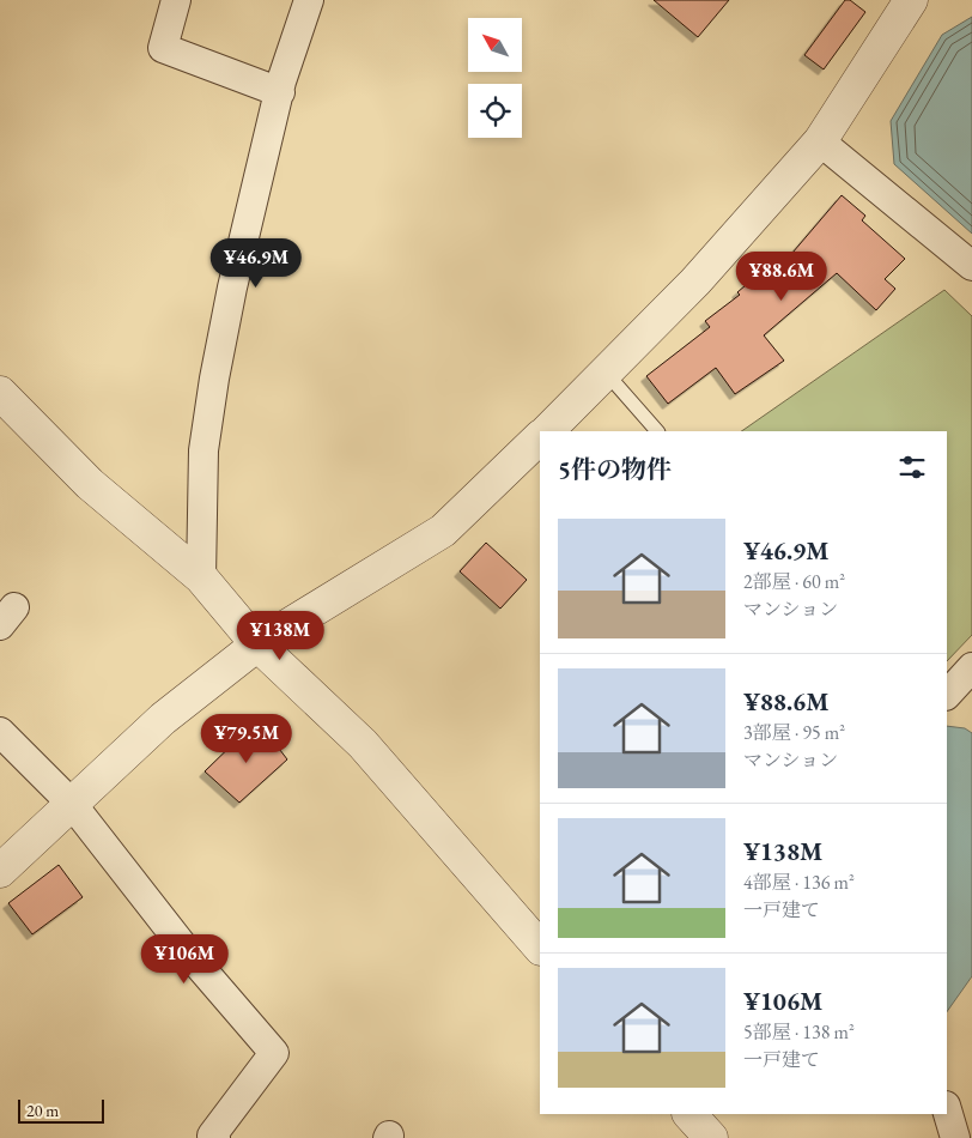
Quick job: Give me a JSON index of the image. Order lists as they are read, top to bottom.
{
  "scale_bar": "20 m",
  "north": "top left",
  "page": {
    "price": [
      "¥46.9M",
      "¥88.6M",
      "¥138M",
      "¥79.5M",
      "¥106M"
    ],
    "heading": "5件の物件",
    "list": [
      {
        "name": "¥46.9M",
        "note": "2部屋 · 60 m² · マンション"
      },
      {
        "name": "¥88.6M",
        "note": "3部屋 · 95 m² · マンション"
      },
      {
        "name": "¥138M",
        "note": "4部屋 · 136 m² · 一戸建て"
      },
      {
        "name": "¥106M",
        "note": "5部屋 · 138 m² · 一戸建て"
      }
    ],
    "scale": "20 m"
  }
}
